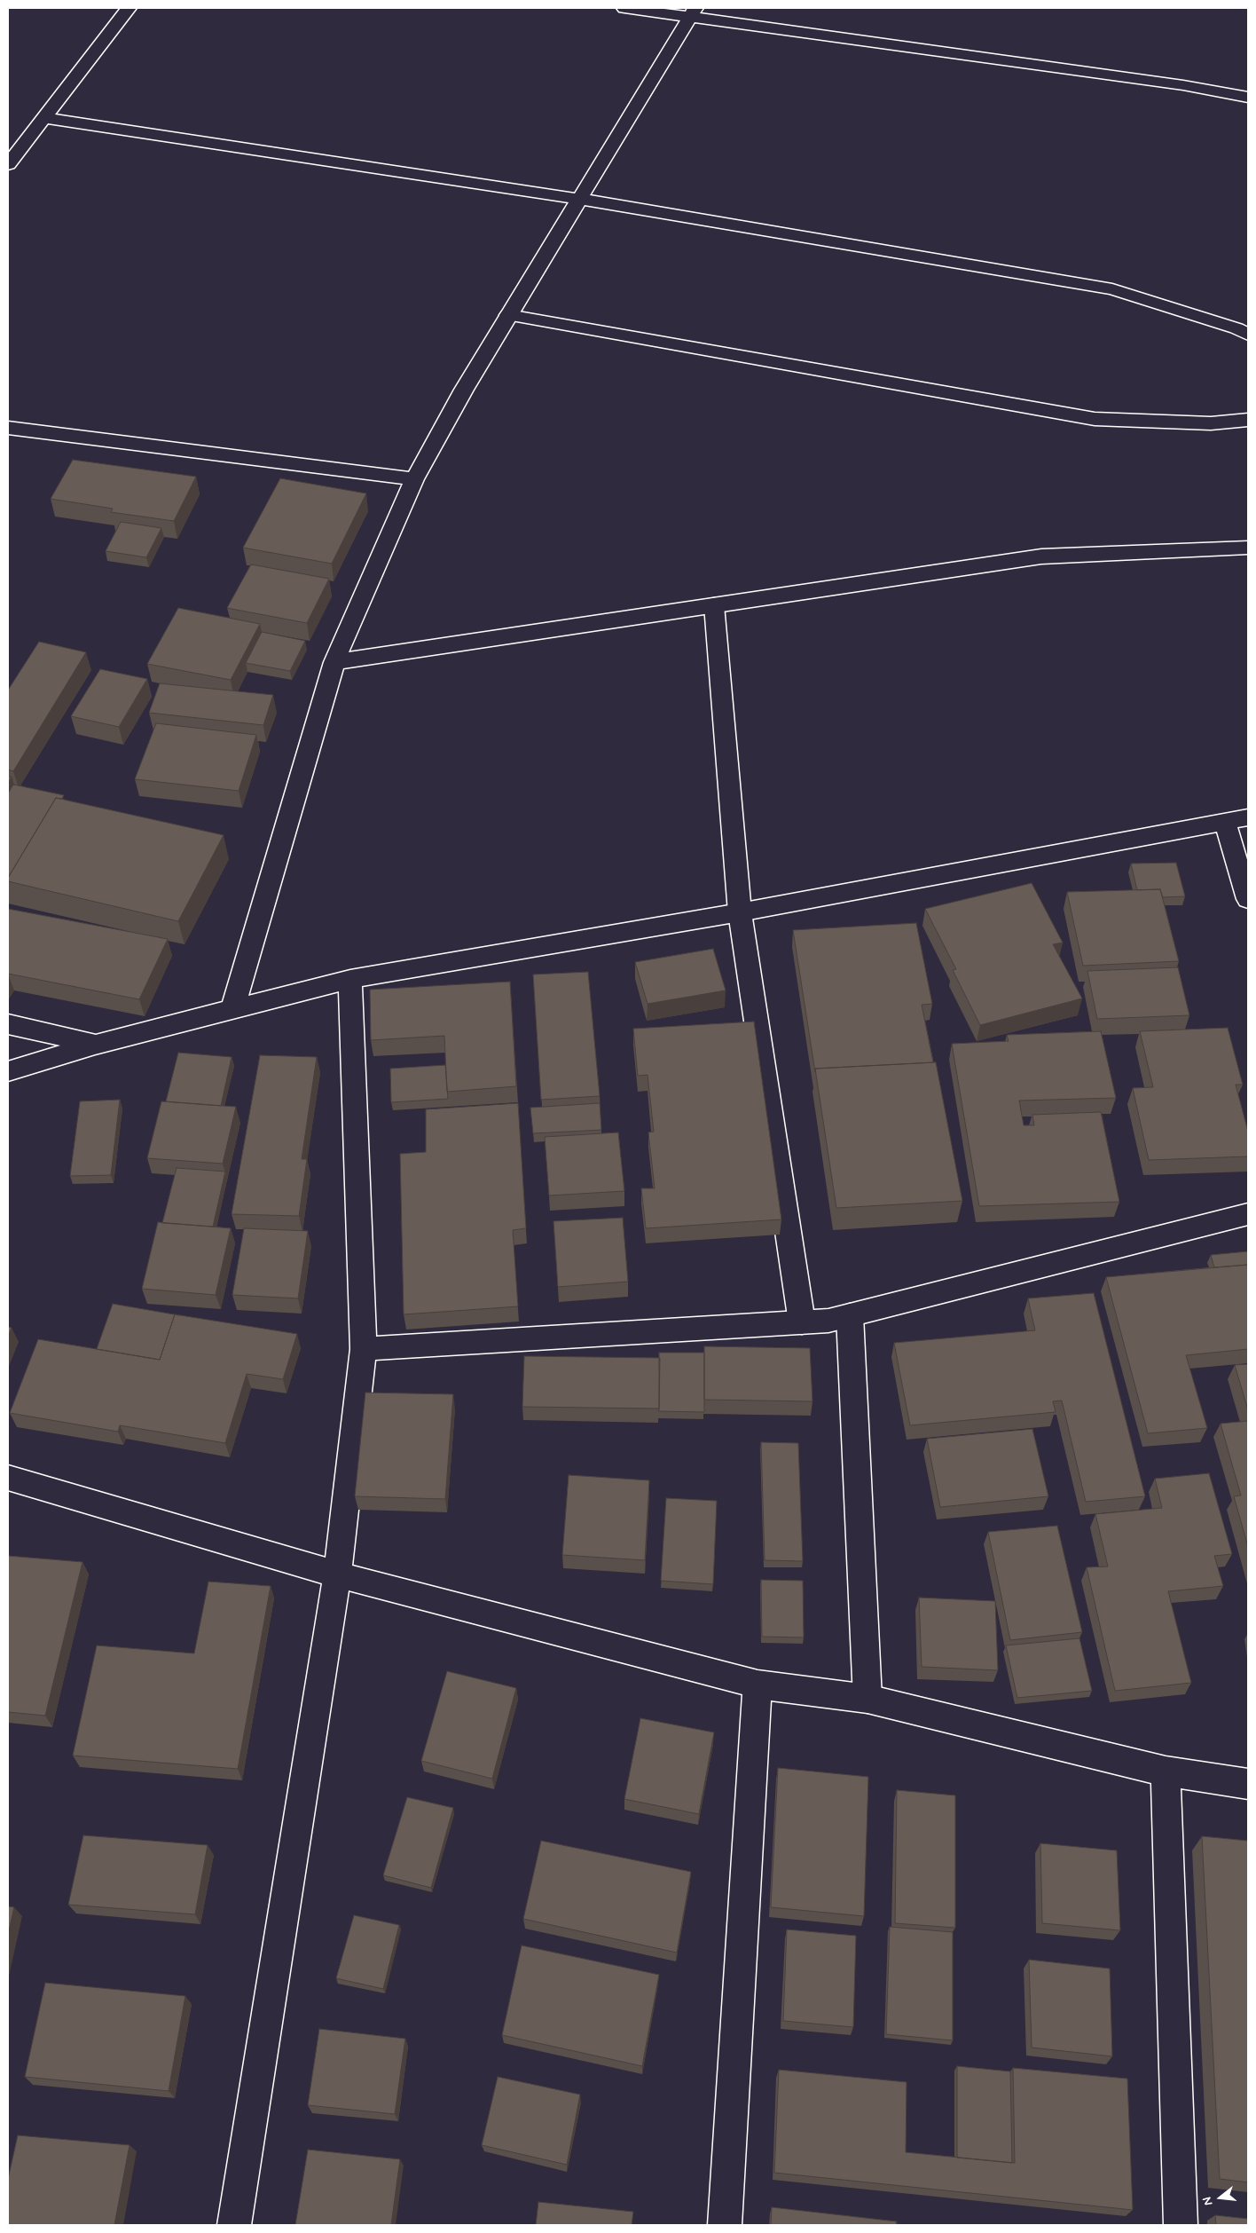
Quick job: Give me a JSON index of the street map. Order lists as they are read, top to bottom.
{
  "north": "left"
}
